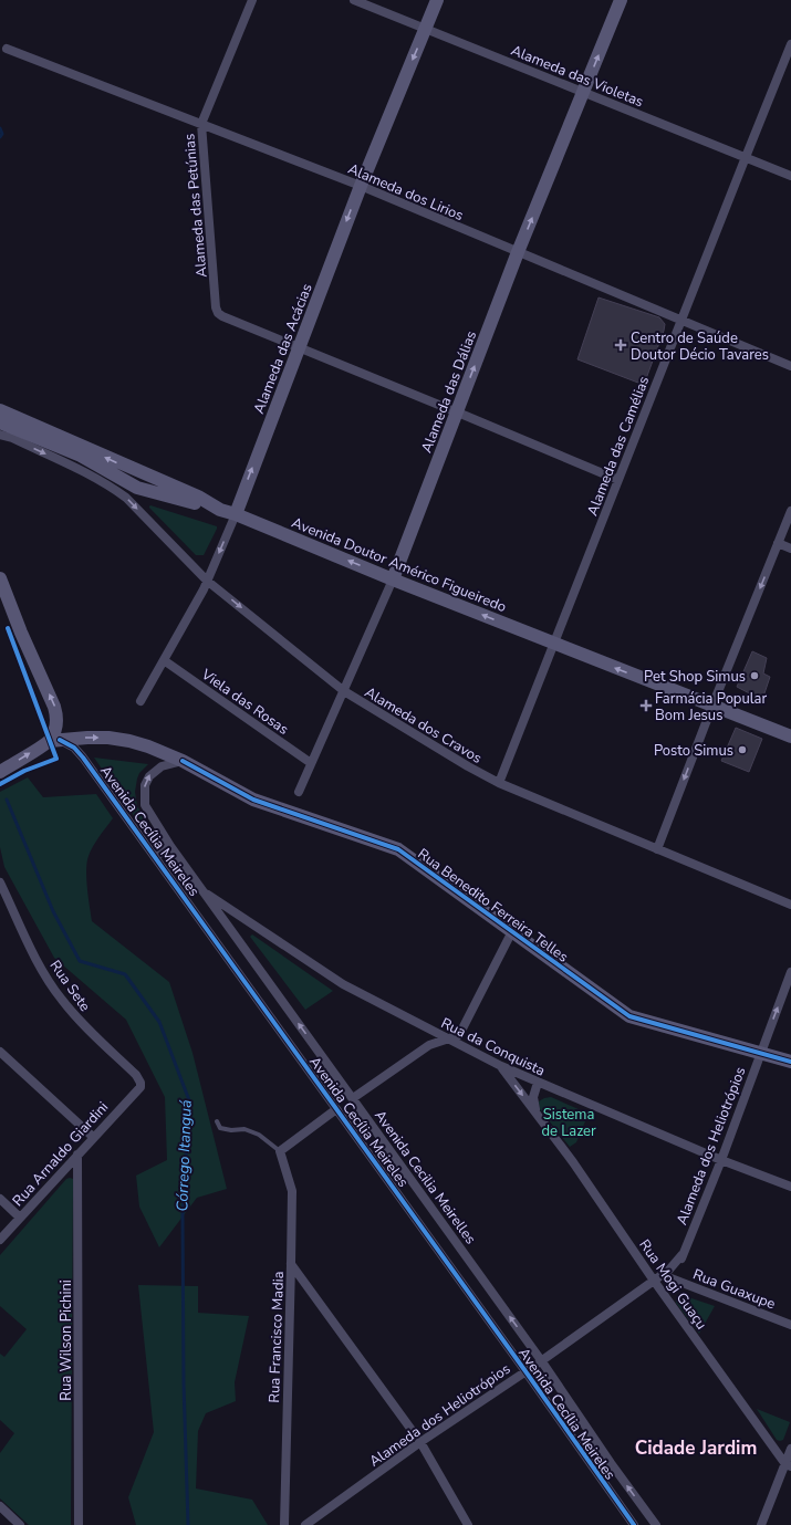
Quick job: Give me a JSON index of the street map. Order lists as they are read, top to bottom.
{
  "streets": {
    "main road": [
      "Alameda das Acácias",
      "Alameda das Dálias",
      "Avenida Doutor Américo Figueiredo",
      "Rua Benedito Ferreira Telles"
    ],
    "street": [
      "Alameda das Violetas",
      "Alameda dos Lirios",
      "Alameda das Petúnias",
      "Alameda das Camélias",
      "Viela das Rosas",
      "Alameda dos Cravos",
      "Avenida Cecília Meireles",
      "Rua Sete",
      "Rua da Conquista",
      "Alameda dos Heliotrópios",
      "Rua Arnaldo Giardini",
      "Avenida Cecilia Meirelles",
      "Rua Mogi Guaçu",
      "Rua Guaxupe",
      "Rua Francisco Madia",
      "Rua Wilson Pichini"
    ]
  },
  "crossings": [
    ["Alameda das Violetas", "Alameda das Acácias"],
    ["Alameda das Violetas", "Alameda das Dálias"],
    ["Alameda das Violetas", "Alameda das Camélias"],
    ["Alameda dos Lirios", "Alameda das Petúnias"],
    ["Alameda dos Lirios", "Alameda das Acácias"],
    ["Alameda dos Lirios", "Alameda das Dálias"],
    ["Alameda dos Lirios", "Alameda das Camélias"],
    ["Alameda das Petúnias", "Alameda das Acácias"],
    ["Alameda das Acácias", "Avenida Doutor Américo Figueiredo"],
    ["Alameda das Acácias", "Viela das Rosas"],
    ["Alameda das Acácias", "Alameda dos Cravos"],
    ["Alameda das Dálias", "Avenida Doutor Américo Figueiredo"],
    ["Alameda das Dálias", "Viela das Rosas"],
    ["Alameda das Dálias", "Alameda dos Cravos"],
    ["Alameda das Camélias", "Avenida Doutor Américo Figueiredo"],
    ["Alameda das Camélias", "Alameda dos Cravos"],
    ["Avenida Cecília Meireles", "Rua Benedito Ferreira Telles"],
    ["Avenida Cecília Meireles", "Alameda dos Heliotrópios"],
    ["Rua Benedito Ferreira Telles", "Alameda dos Heliotrópios"],
    ["Rua Benedito Ferreira Telles", "Avenida Cecilia Meirelles"],
    ["Rua Sete", "Rua Arnaldo Giardini"],
    ["Rua da Conquista", "Alameda dos Heliotrópios"],
    ["Rua da Conquista", "Avenida Cecilia Meirelles"],
    ["Rua da Conquista", "Rua Mogi Guaçu"],
    ["Alameda dos Heliotrópios", "Avenida Cecilia Meirelles"],
    ["Alameda dos Heliotrópios", "Rua Mogi Guaçu"],
    ["Alameda dos Heliotrópios", "Rua Guaxupe"],
    ["Rua Arnaldo Giardini", "Rua Wilson Pichini"]
  ],
  "one_way": ["Alameda das Dálias", "Alameda dos Cravos", "Avenida Cecilia Meirelles"],
  "districts": ["Cidade Jardim"],
  "water": ["Córrego Itanguá"],
  "parks": ["Sistema de Lazer"],
  "places": {
    "health": ["Centro de Saúde Doutor Décio Tavares", "Farmácia Popular Bom Jesus"],
    "other": ["Pet Shop Simus", "Posto Simus"]
  }
}
